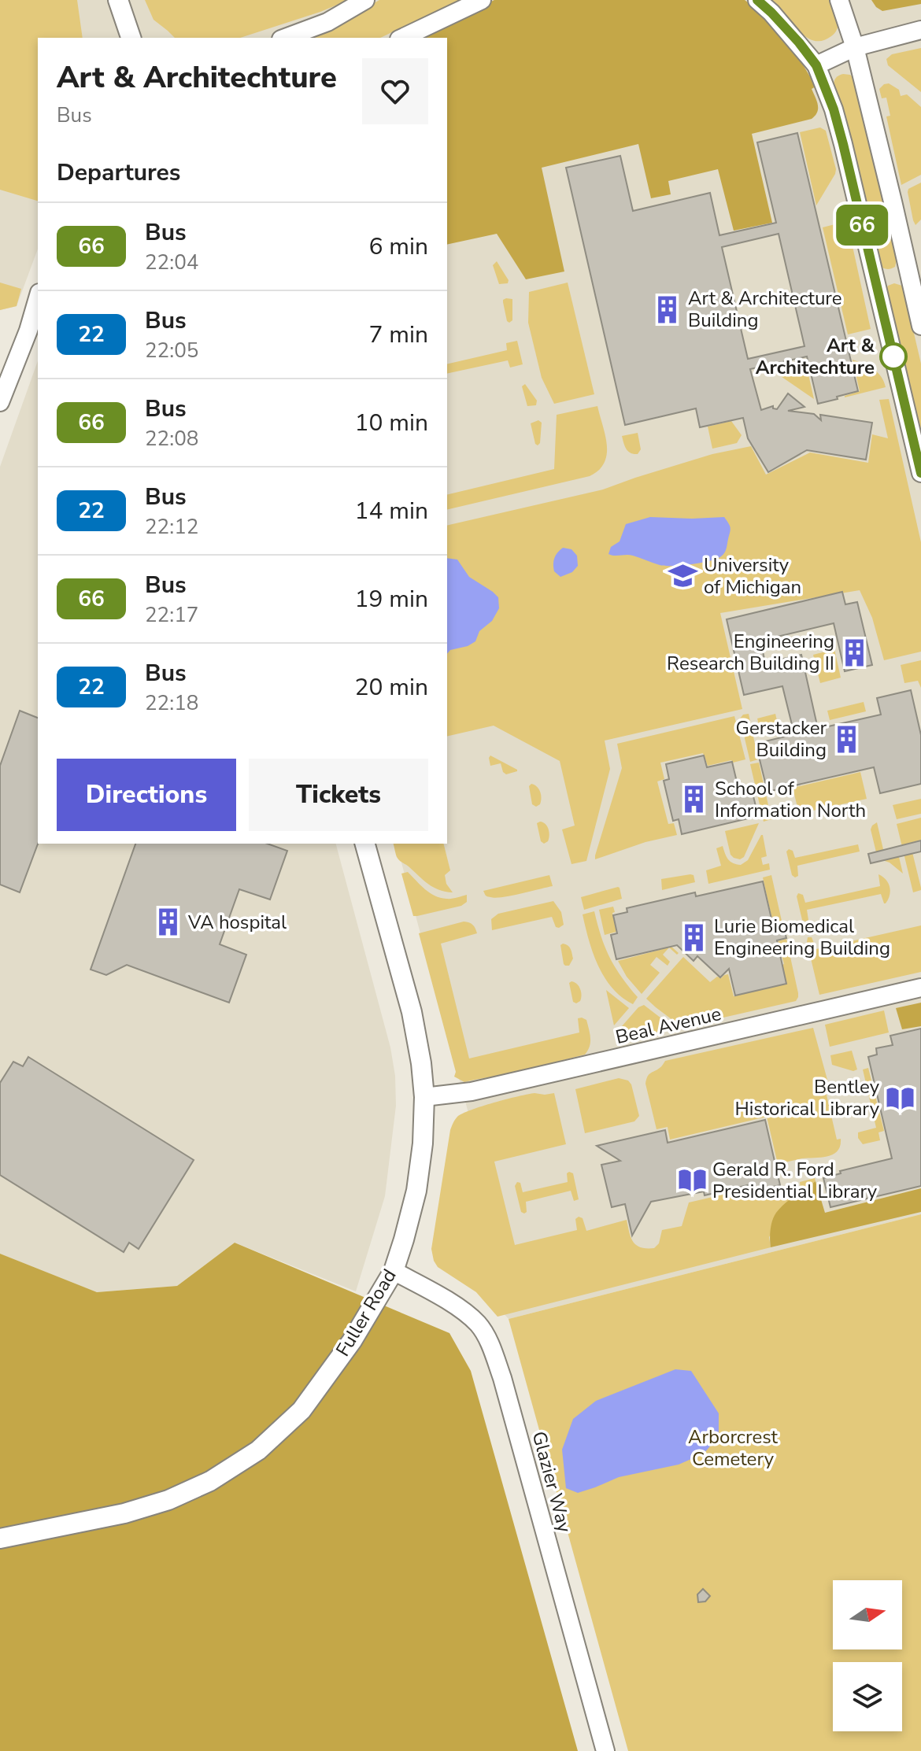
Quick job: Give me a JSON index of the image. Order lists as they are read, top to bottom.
{
  "streets": {
    "main road": ["Fuller Road"],
    "street": ["Beal Avenue", "Glazier Way"]
  },
  "crossings": [
    ["Beal Avenue", "Fuller Road"],
    ["Fuller Road", "Glazier Way"]
  ],
  "parks": ["Arborcrest Cemetery"],
  "places": {
    "building": [
      "Art & Architecture Building",
      "Engineering Research Building II",
      "Gerstacker Building",
      "School of Information North",
      "VA hospital",
      "Lurie Biomedical Engineering Building"
    ],
    "other": ["Art & Architechture"],
    "school or university": ["University of Michigan"],
    "library": ["Bentley Historical Library", "Gerald R. Ford Presidential Library"]
  },
  "lines": ["bus line 66"],
  "north": "right",
  "page": {
    "on_map": "66",
    "heading": [
      ["Art & Architechture", "Bus"],
      "Departures"
    ],
    "list": [
      {
        "mark": "66",
        "name": "Bus",
        "note": "22:04",
        "value": "6 min"
      },
      {
        "mark": "22",
        "name": "Bus",
        "note": "22:05",
        "value": "7 min"
      },
      {
        "mark": "66",
        "name": "Bus",
        "note": "22:08",
        "value": "10 min"
      },
      {
        "mark": "22",
        "name": "Bus",
        "note": "22:12",
        "value": "14 min"
      },
      {
        "mark": "66",
        "name": "Bus",
        "note": "22:17",
        "value": "19 min"
      },
      {
        "mark": "22",
        "name": "Bus",
        "note": "22:18",
        "value": "20 min"
      }
    ],
    "buttons": ["Directions", "Tickets"]
  }
}
